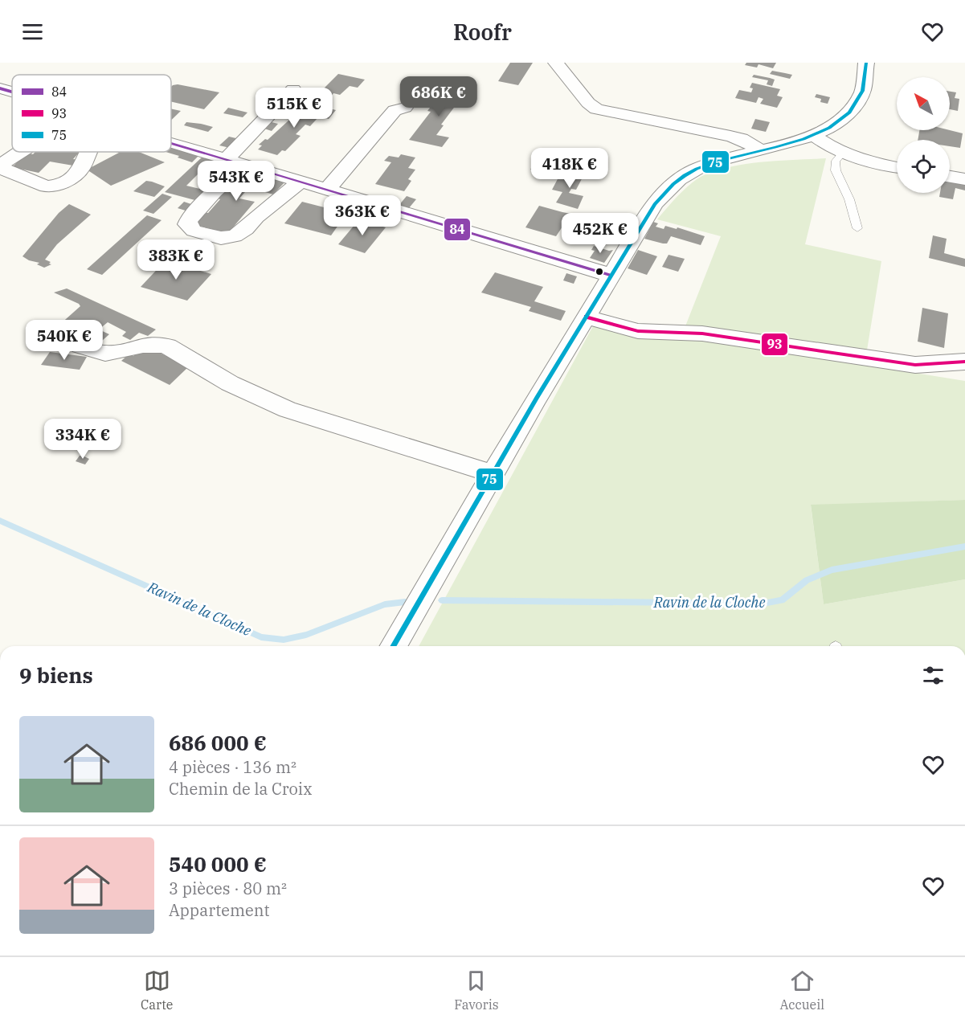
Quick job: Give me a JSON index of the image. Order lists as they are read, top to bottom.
{
  "water": ["Ravin de la Cloche"],
  "lines": ["transit line 75", "transit line 84", "transit line 93"],
  "legend": ["84", "93", "75"],
  "north": "top left",
  "page": {
    "header": "Roofr",
    "price": [
      "686K €",
      "515K €",
      "418K €",
      "543K €",
      "363K €",
      "452K €",
      "383K €",
      "540K €",
      "334K €"
    ],
    "heading": "9 biens",
    "list": [
      {
        "name": "686 000 €",
        "note": "4 pièces · 136 m² · Chemin de la Croix"
      },
      {
        "name": "540 000 €",
        "note": "3 pièces · 80 m² · Appartement"
      }
    ],
    "tabs": ["Carte", "Favoris", "Accueil"]
  }
}
